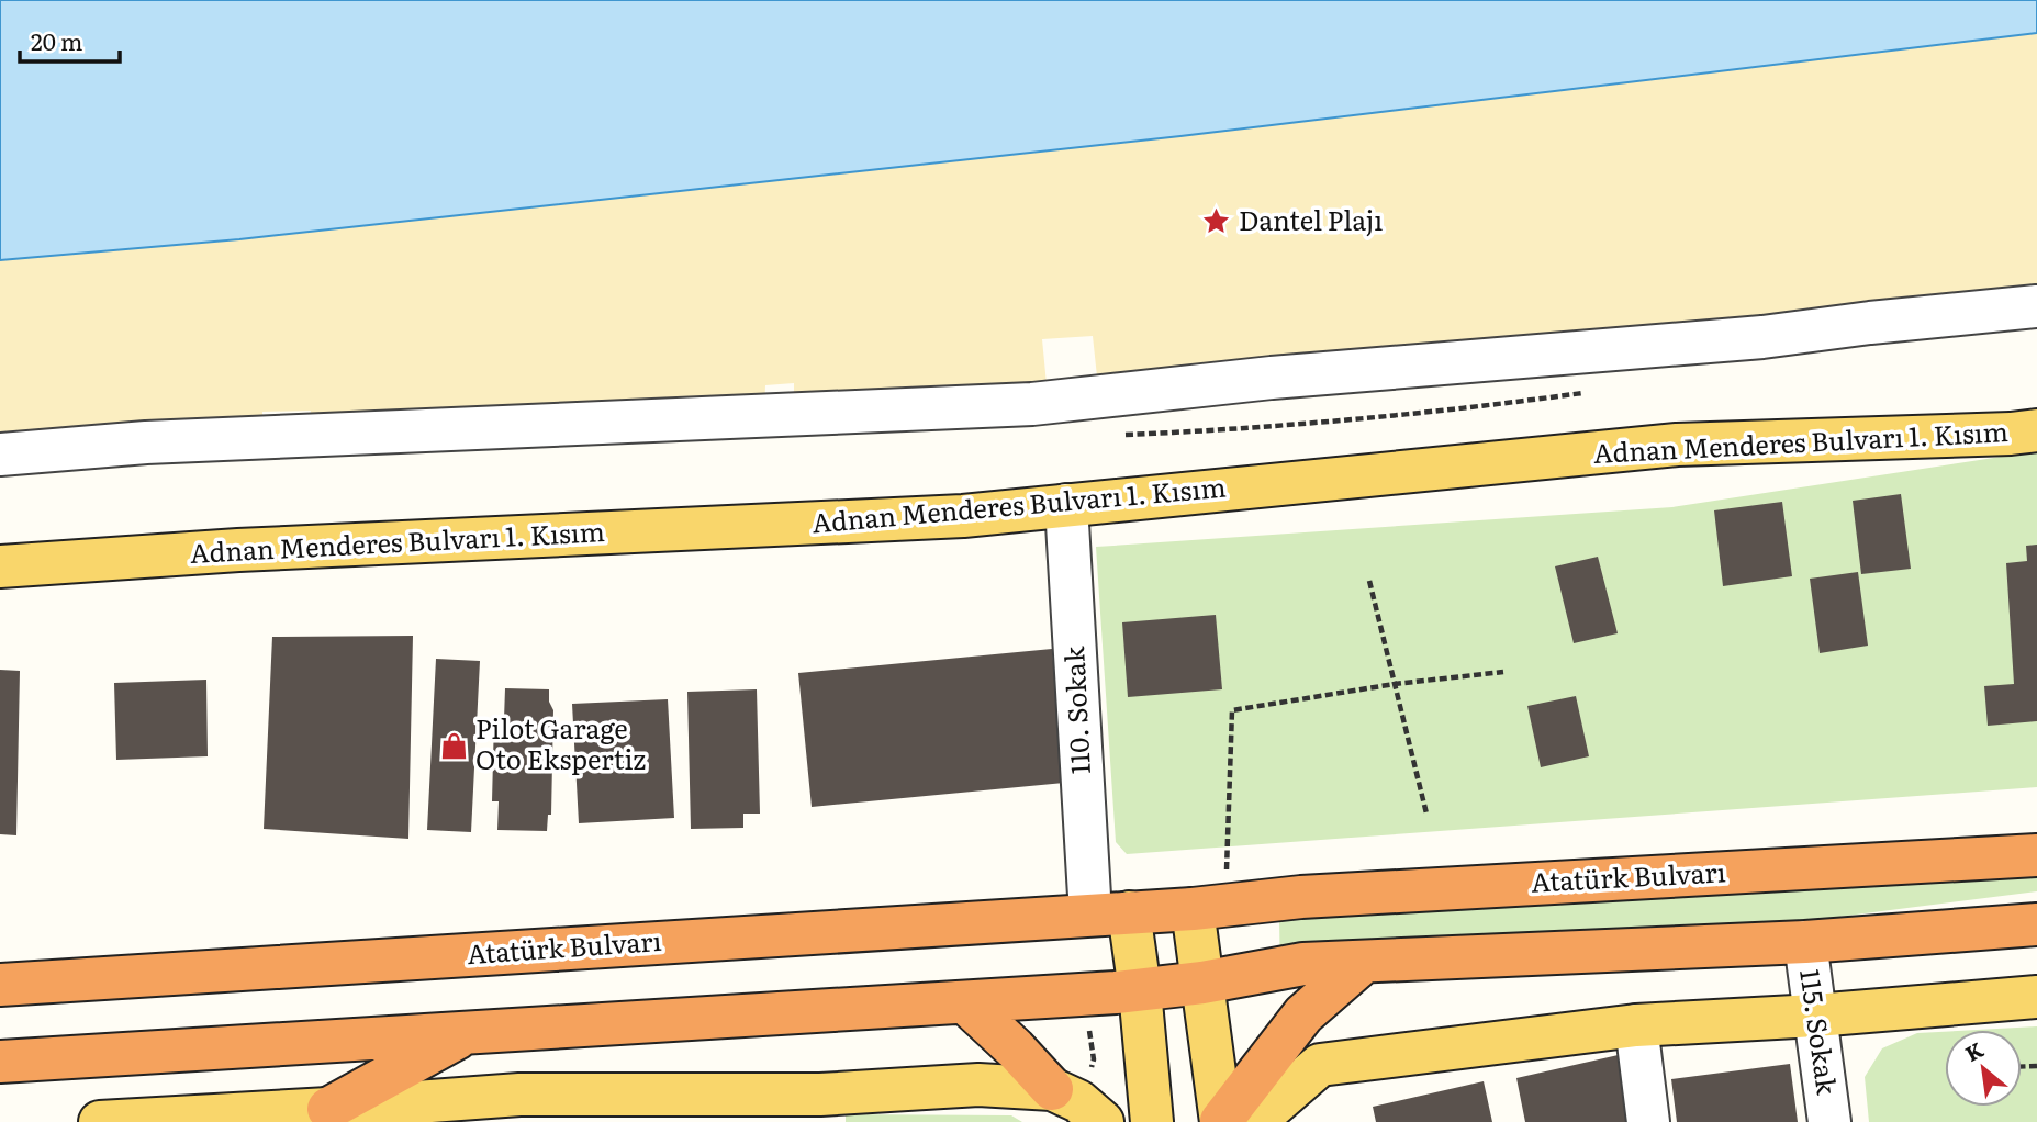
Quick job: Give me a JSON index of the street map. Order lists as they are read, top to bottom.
{
  "streets": {
    "highway": ["Atatürk Bulvarı"],
    "main road": ["Adnan Menderes Bulvarı 1. Kısım"],
    "street": ["110. Sokak", "115. Sokak"]
  },
  "crossings": [
    ["Adnan Menderes Bulvarı 1. Kısım", "110. Sokak"],
    ["110. Sokak", "Atatürk Bulvarı"]
  ],
  "places": {
    "place": ["Dantel Plajı"],
    "shop": ["Pilot Garage Oto Ekspertiz"]
  },
  "scale_bar": "20 m",
  "north": "top left"
}
